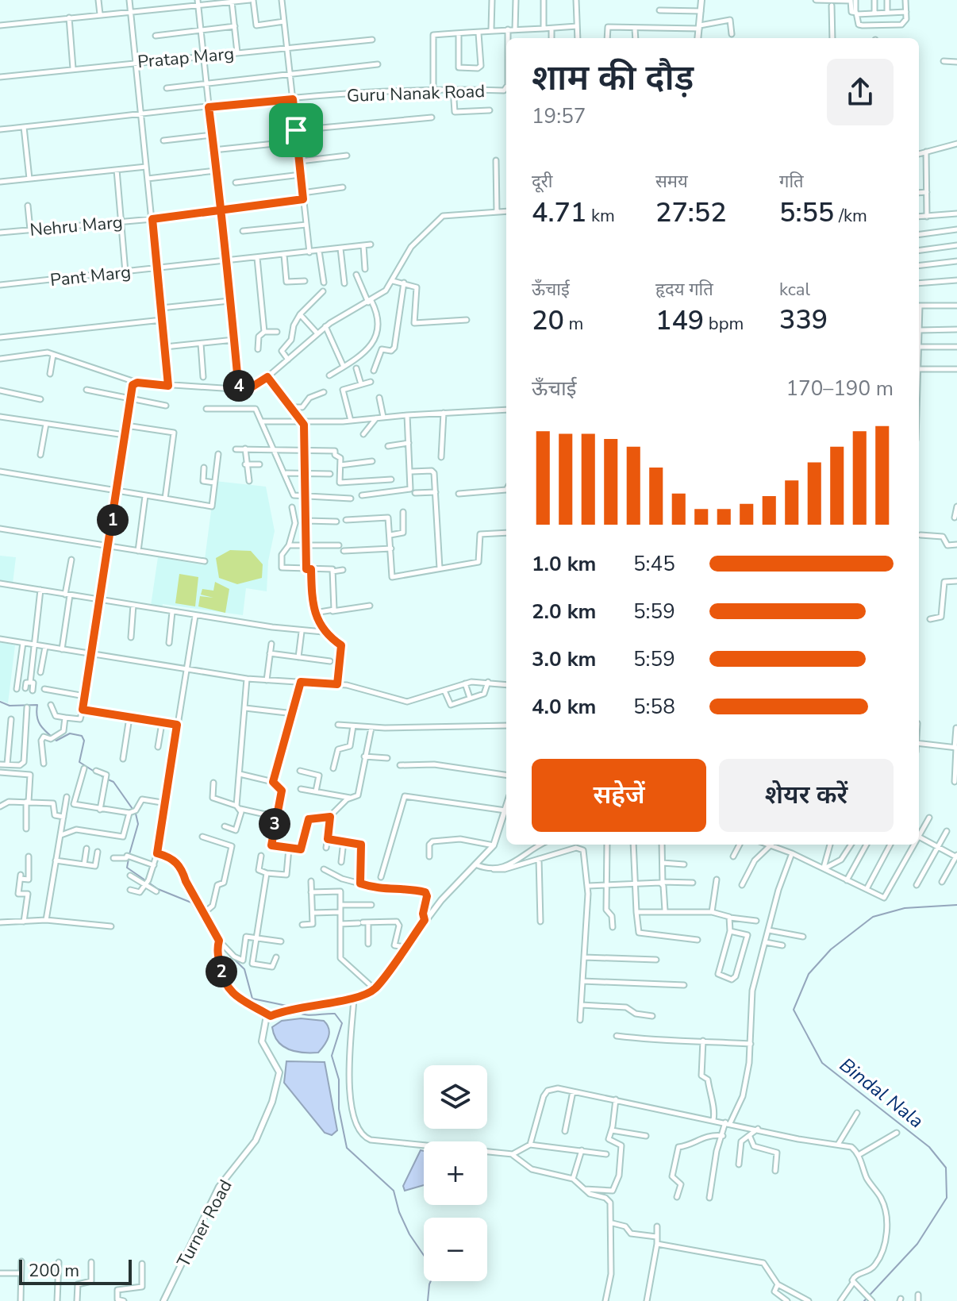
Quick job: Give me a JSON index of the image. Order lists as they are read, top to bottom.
{
  "streets": {
    "main road": ["Turner Road"],
    "street": [
      "Pratap Marg",
      "Guru Nanak Road",
      "Nehru Marg",
      "Pant Marg"
    ]
  },
  "water": ["Bindal Nala"],
  "scale_bar": "200 m",
  "page": {
    "heading": ["शाम की दौड़", "19:57"],
    "stats": [
      ["दूरी", "4.71 km"],
      ["समय", "27:52"],
      ["गति", "5:55 /km"],
      ["ऊँचाई", "20 m"],
      ["हृदय गति", "149 bpm"],
      ["kcal", "339"]
    ],
    "chart": ["ऊँचाई", "170–190 m"],
    "pins": [
      "4",
      "1",
      "3",
      "2"
    ],
    "list": [
      {
        "name": "1.0 km",
        "note": "5:45"
      },
      {
        "name": "2.0 km",
        "note": "5:59"
      },
      {
        "name": "3.0 km",
        "note": "5:59"
      },
      {
        "name": "4.0 km",
        "note": "5:58"
      }
    ],
    "buttons": ["सहेजें", "शेयर करें"],
    "map_buttons": ["+", "−"],
    "scale": "200 m"
  }
}
